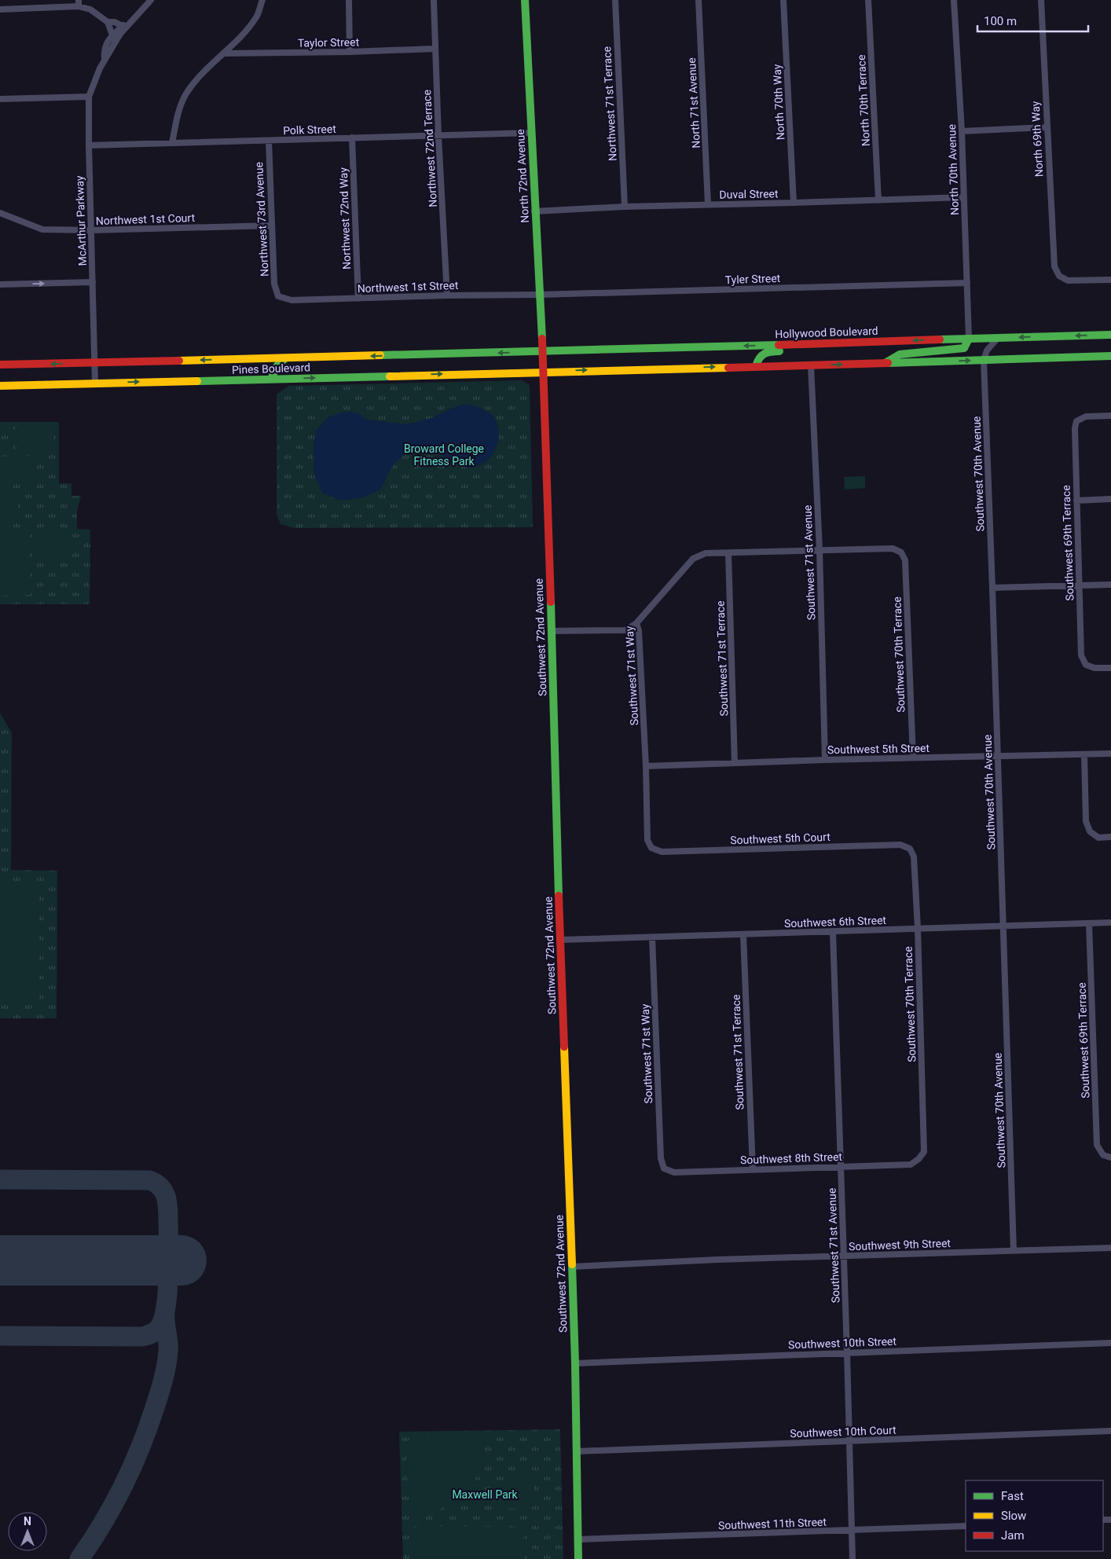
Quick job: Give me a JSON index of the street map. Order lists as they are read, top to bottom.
{
  "streets": {
    "main road": [
      "North 72nd Avenue",
      "Hollywood Boulevard",
      "Pines Boulevard",
      "Southwest 72nd Avenue"
    ],
    "street": [
      "Taylor Street",
      "North 70th Terrace",
      "North 70th Way",
      "North 71st Avenue",
      "Northwest 71st Terrace",
      "Polk Street",
      "North 69th Way",
      "Northwest 72nd Terrace",
      "North 70th Avenue",
      "Duval Street",
      "Northwest 72nd Way",
      "Northwest 1st Court",
      "Northwest 73rd Avenue",
      "McArthur Parkway",
      "Tyler Street",
      "Northwest 1st Street",
      "Southwest 70th Avenue",
      "Southwest 69th Terrace",
      "Southwest 71st Avenue",
      "Southwest 70th Terrace",
      "Southwest 71st Terrace",
      "Southwest 71st Way",
      "Southwest 5th Street",
      "Southwest 5th Court",
      "Southwest 6th Street",
      "Southwest 8th Street",
      "Southwest 9th Street",
      "Southwest 10th Street",
      "Southwest 10th Court",
      "Southwest 11th Street"
    ]
  },
  "crossings": [
    ["Taylor Street", "Northwest 72nd Terrace"],
    ["North 70th Terrace", "Duval Street"],
    ["North 70th Way", "Duval Street"],
    ["North 71st Avenue", "Duval Street"],
    ["Northwest 71st Terrace", "Duval Street"],
    ["Polk Street", "Northwest 72nd Terrace"],
    ["Polk Street", "North 72nd Avenue"],
    ["Polk Street", "Northwest 72nd Way"],
    ["Polk Street", "Northwest 73rd Avenue"],
    ["Polk Street", "McArthur Parkway"],
    ["Northwest 72nd Terrace", "Northwest 1st Street"],
    ["North 70th Avenue", "Duval Street"],
    ["North 70th Avenue", "Tyler Street"],
    ["North 70th Avenue", "Hollywood Boulevard"],
    ["North 72nd Avenue", "Duval Street"],
    ["North 72nd Avenue", "Tyler Street"],
    ["North 72nd Avenue", "Northwest 1st Street"],
    ["North 72nd Avenue", "Hollywood Boulevard"],
    ["North 72nd Avenue", "Pines Boulevard"],
    ["North 72nd Avenue", "Southwest 72nd Avenue"],
    ["Northwest 72nd Way", "Northwest 1st Street"],
    ["Northwest 1st Court", "Northwest 73rd Avenue"],
    ["Northwest 1st Court", "McArthur Parkway"],
    ["Northwest 73rd Avenue", "Northwest 1st Street"],
    ["McArthur Parkway", "Pines Boulevard"],
    ["Tyler Street", "Northwest 1st Street"],
    ["Hollywood Boulevard", "Pines Boulevard"],
    ["Hollywood Boulevard", "Southwest 72nd Avenue"],
    ["Pines Boulevard", "Southwest 72nd Avenue"],
    ["Southwest 70th Avenue", "Southwest 5th Street"],
    ["Southwest 70th Avenue", "Southwest 6th Street"],
    ["Southwest 70th Avenue", "Southwest 9th Street"],
    ["Southwest 69th Terrace", "Southwest 6th Street"],
    ["Southwest 71st Avenue", "Southwest 71st Way"],
    ["Southwest 71st Avenue", "Southwest 5th Street"],
    ["Southwest 71st Avenue", "Southwest 6th Street"],
    ["Southwest 71st Avenue", "Southwest 8th Street"],
    ["Southwest 71st Avenue", "Southwest 9th Street"],
    ["Southwest 71st Avenue", "Southwest 10th Street"],
    ["Southwest 71st Avenue", "Southwest 10th Court"],
    ["Southwest 71st Avenue", "Southwest 11th Street"],
    ["Southwest 72nd Avenue", "Southwest 6th Street"],
    ["Southwest 72nd Avenue", "Southwest 9th Street"],
    ["Southwest 72nd Avenue", "Southwest 10th Street"],
    ["Southwest 72nd Avenue", "Southwest 10th Court"],
    ["Southwest 72nd Avenue", "Southwest 11th Street"],
    ["Southwest 70th Terrace", "Southwest 71st Way"],
    ["Southwest 70th Terrace", "Southwest 5th Street"],
    ["Southwest 70th Terrace", "Southwest 5th Court"],
    ["Southwest 70th Terrace", "Southwest 6th Street"],
    ["Southwest 70th Terrace", "Southwest 8th Street"],
    ["Southwest 71st Terrace", "Southwest 71st Way"],
    ["Southwest 71st Terrace", "Southwest 5th Street"],
    ["Southwest 71st Terrace", "Southwest 6th Street"],
    ["Southwest 71st Terrace", "Southwest 8th Street"],
    ["Southwest 71st Way", "Southwest 5th Street"],
    ["Southwest 71st Way", "Southwest 5th Court"],
    ["Southwest 71st Way", "Southwest 6th Street"],
    ["Southwest 71st Way", "Southwest 8th Street"]
  ],
  "parks": ["Broward College Fitness Park", "Maxwell Park"],
  "legend": ["Fast", "Slow", "Jam"],
  "scale_bar": "100 m",
  "north": "top"
}
